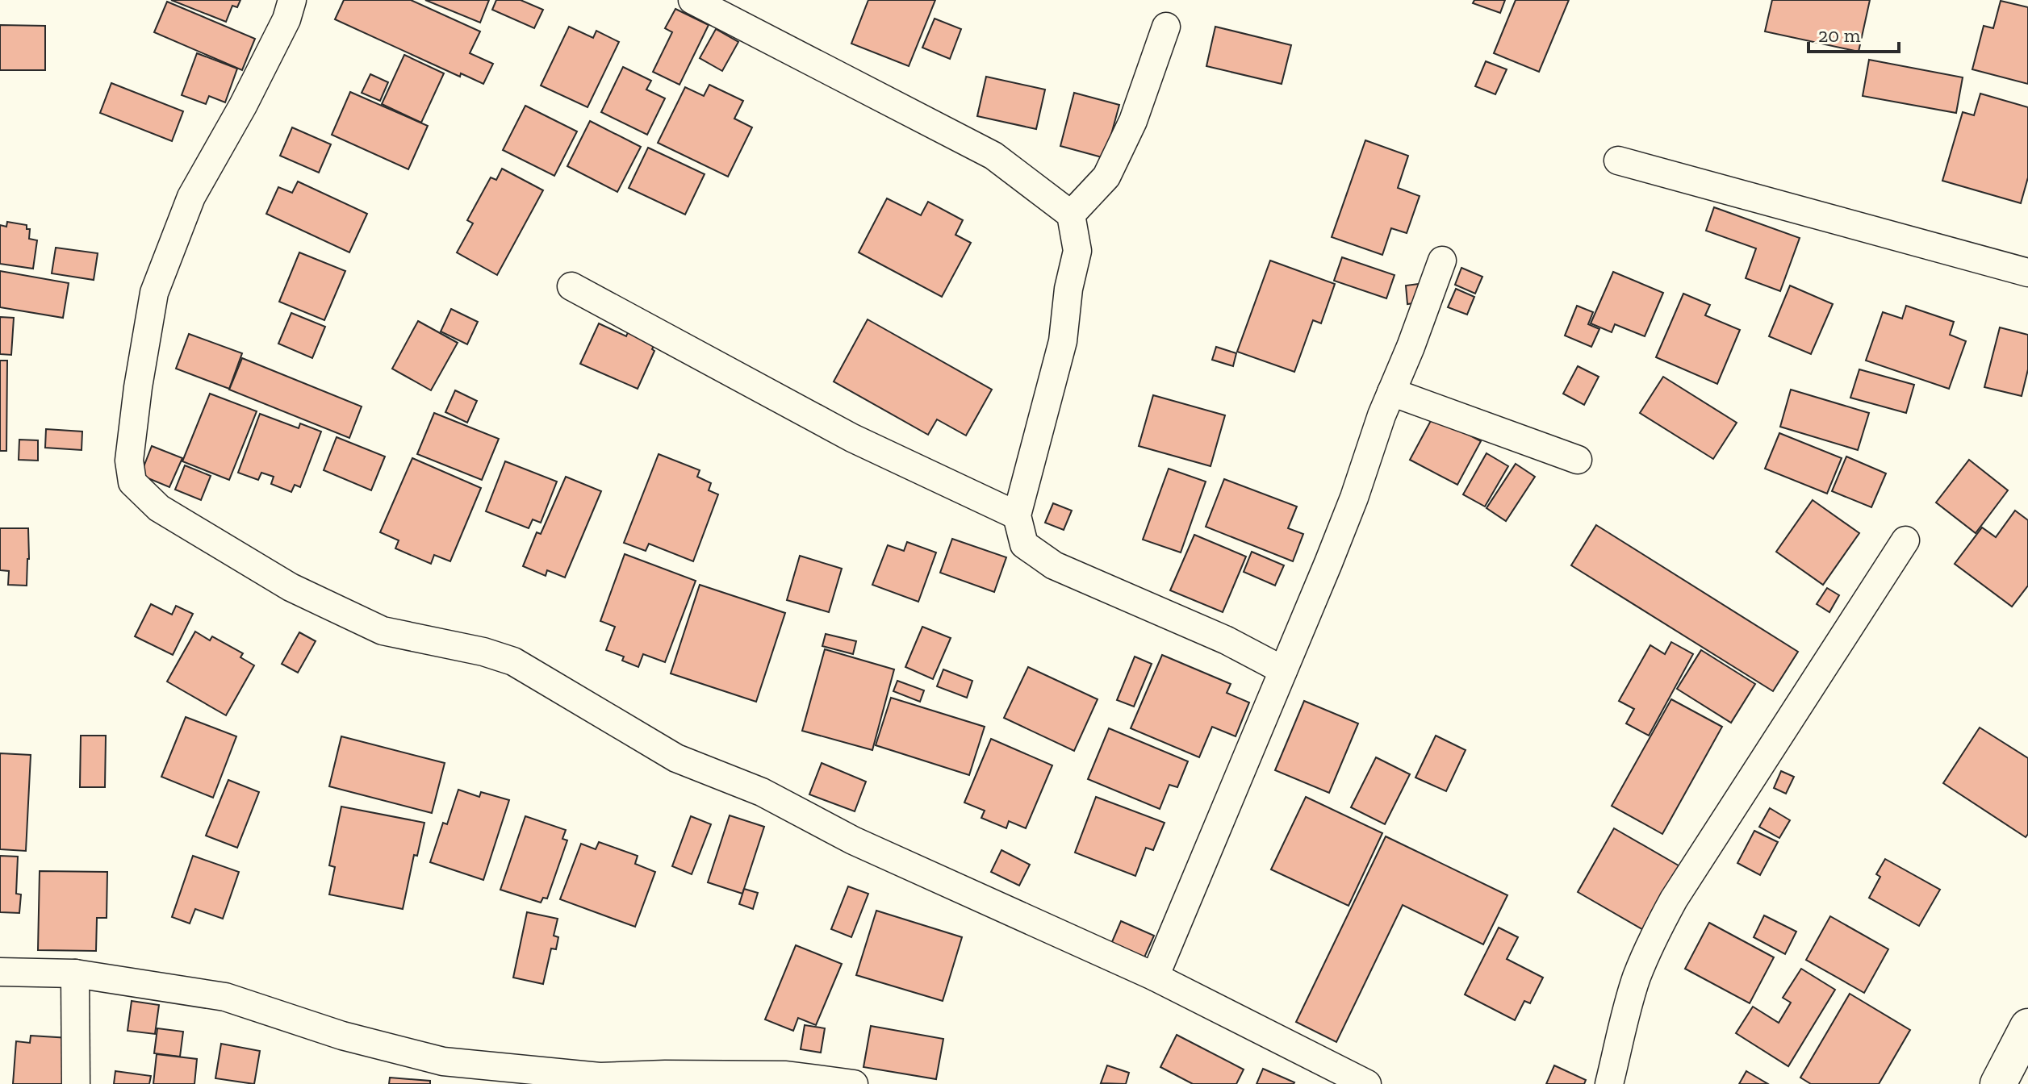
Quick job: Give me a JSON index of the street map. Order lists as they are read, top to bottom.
{
  "scale_bar": "20 m"
}
